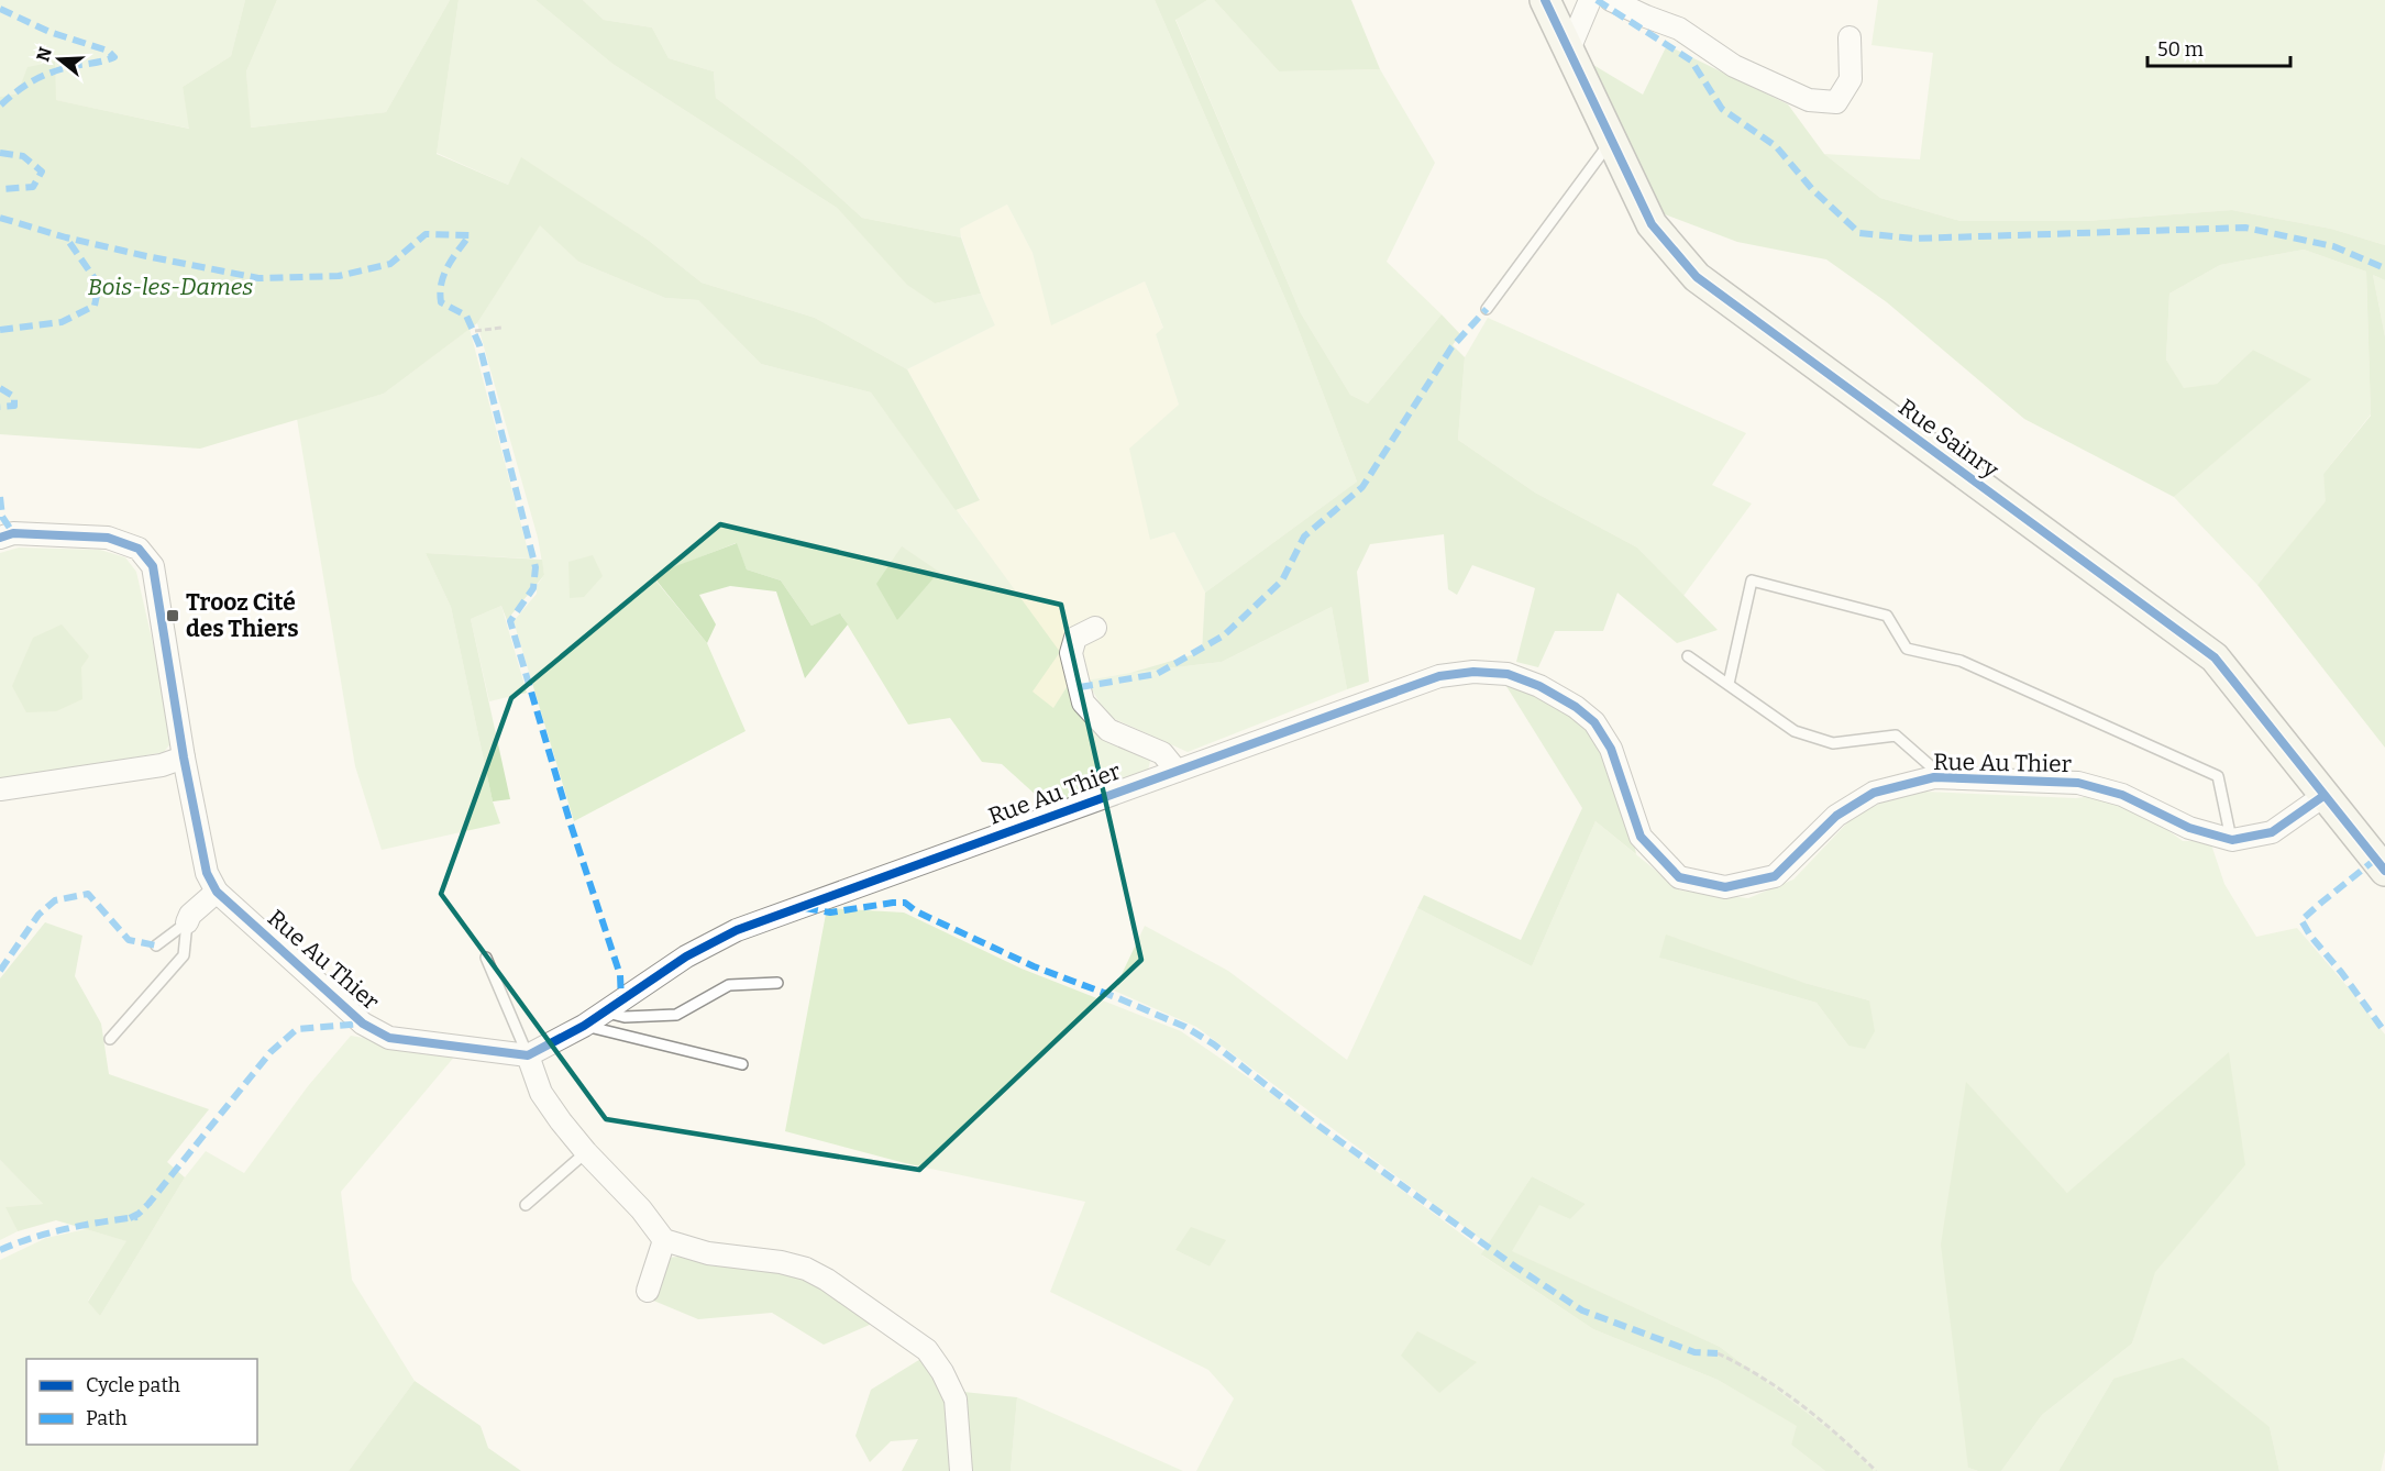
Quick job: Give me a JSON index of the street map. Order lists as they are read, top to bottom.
{
  "streets": {
    "street": ["Rue Sainry", "Rue Au Thier"]
  },
  "crossings": [
    ["Rue Sainry", "Rue Au Thier"]
  ],
  "parks": ["Bois-les-Dames"],
  "places": {
    "transit": ["Trooz Cité des Thiers"]
  },
  "legend": ["Cycle path", "Path"],
  "scale_bar": "50 m",
  "north": "left"
}
